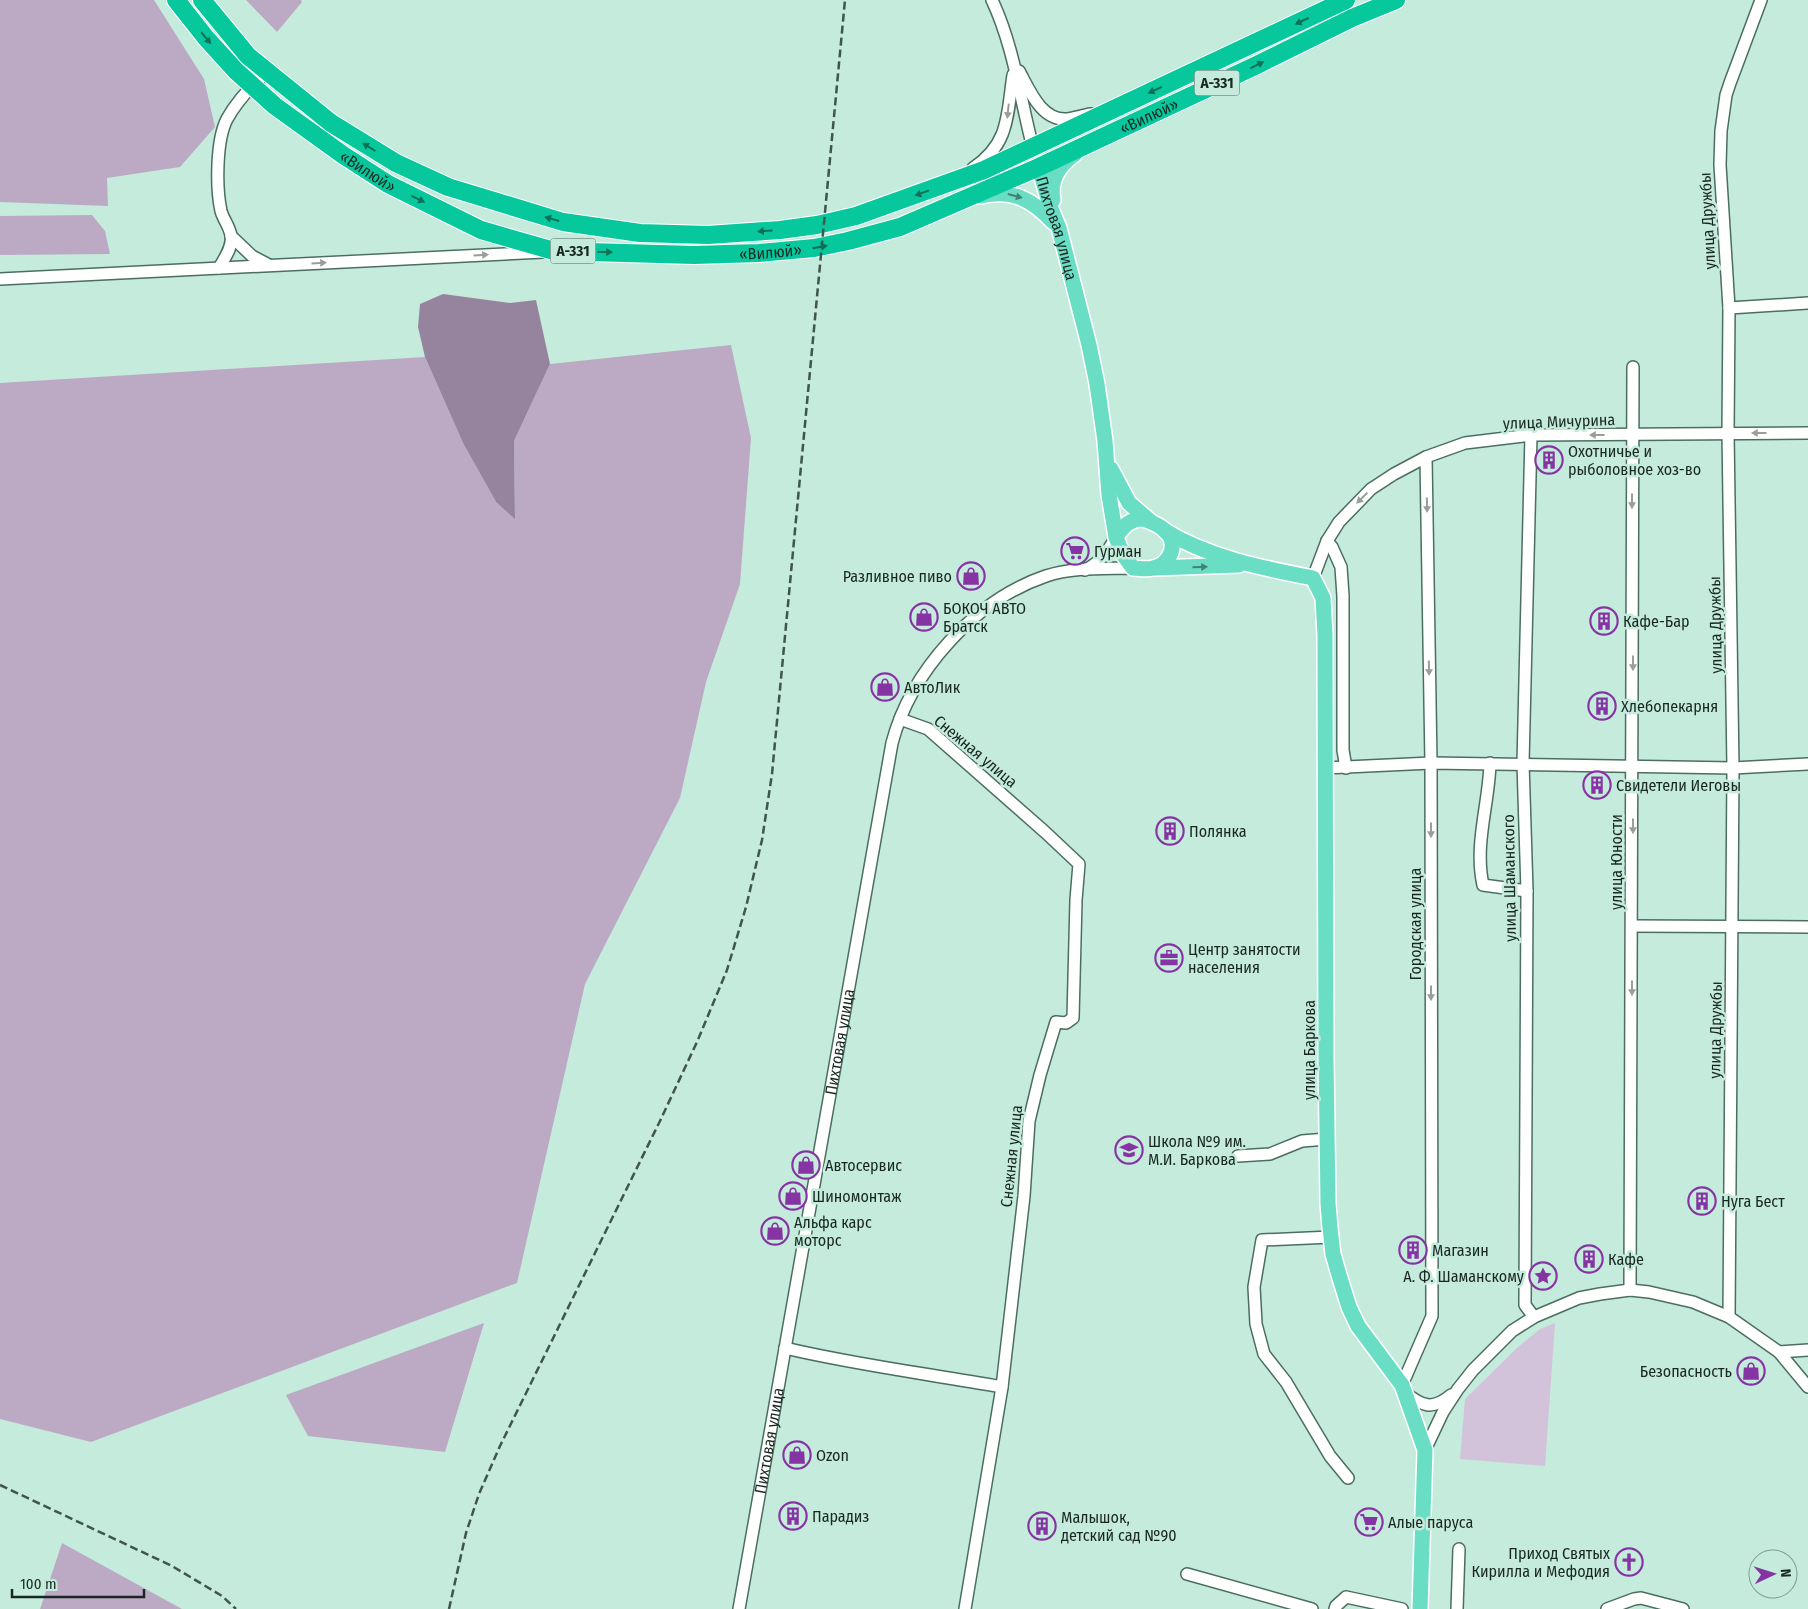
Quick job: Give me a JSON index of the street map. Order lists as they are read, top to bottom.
{
  "streets": {
    "highway": ["А-331", "«Вилюй»", "Пихтовая улица"],
    "main road": ["улица Баркова"],
    "street": [
      "улица Дружбы",
      "улица Мичурина",
      "Снежная улица",
      "улица Юности",
      "улица Шаманского",
      "Городская улица"
    ]
  },
  "crossings": [
    ["«Вилюй»", "Пихтовая улица"],
    ["улица Дружбы", "улица Мичурина"],
    ["Пихтовая улица", "Снежная улица"],
    ["улица Мичурина", "улица Юности"],
    ["улица Мичурина", "улица Шаманского"],
    ["улица Мичурина", "Городская улица"],
    ["улица Мичурина", "улица Баркова"],
    ["Городская улица", "улица Баркова"]
  ],
  "one_way": ["улица Мичурина", "улица Юности", "Городская улица"],
  "places": {
    "building": [
      "Охотничье и рыболовное хоз-во",
      "Кафе-Бар",
      "Хлебопекарня",
      "Свидетели Иеговы",
      "Полянка",
      "Нуга Бест",
      "Магазин",
      "Кафе",
      "Парадиз",
      "Малышок, детский сад №90"
    ],
    "supermarket": ["Гурман", "Алые паруса"],
    "shop": [
      "Разливное пиво",
      "БОКОЧ АВТО Братск",
      "АвтоЛик",
      "Автосервис",
      "Шиномонтаж",
      "Альфа карс моторс",
      "Безопасность",
      "Ozon"
    ],
    "office": ["Центр занятости населения"],
    "school or university": ["Школа №9 им. М.И. Баркова"],
    "place": ["А. Ф. Шаманскому"],
    "church": ["Приход Святых Кирилла и Мефодия"]
  },
  "scale_bar": "100 m",
  "north": "right"
}
